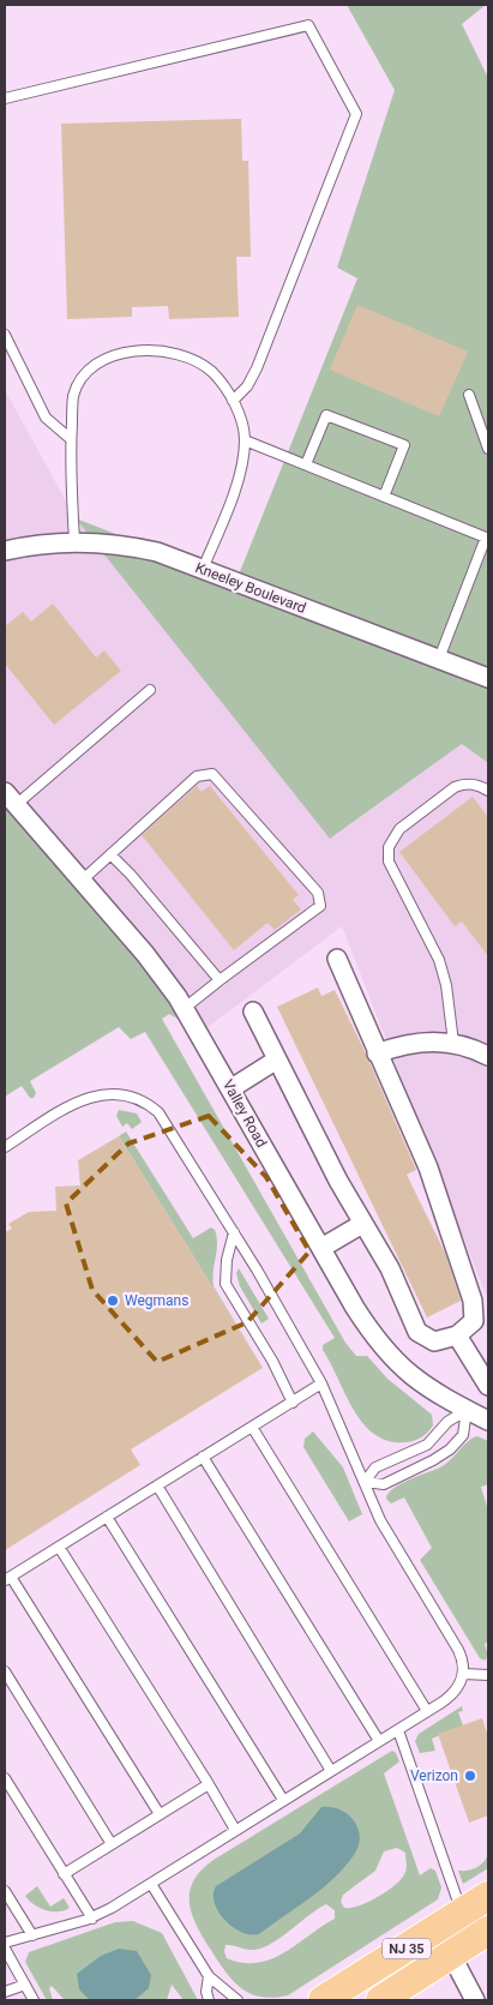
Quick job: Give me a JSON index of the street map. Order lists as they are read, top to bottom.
{
  "streets": {
    "main road": ["NJ 35"],
    "street": ["Kneeley Boulevard", "Valley Road"]
  },
  "places": ["Wegmans", "Verizon"]
}
